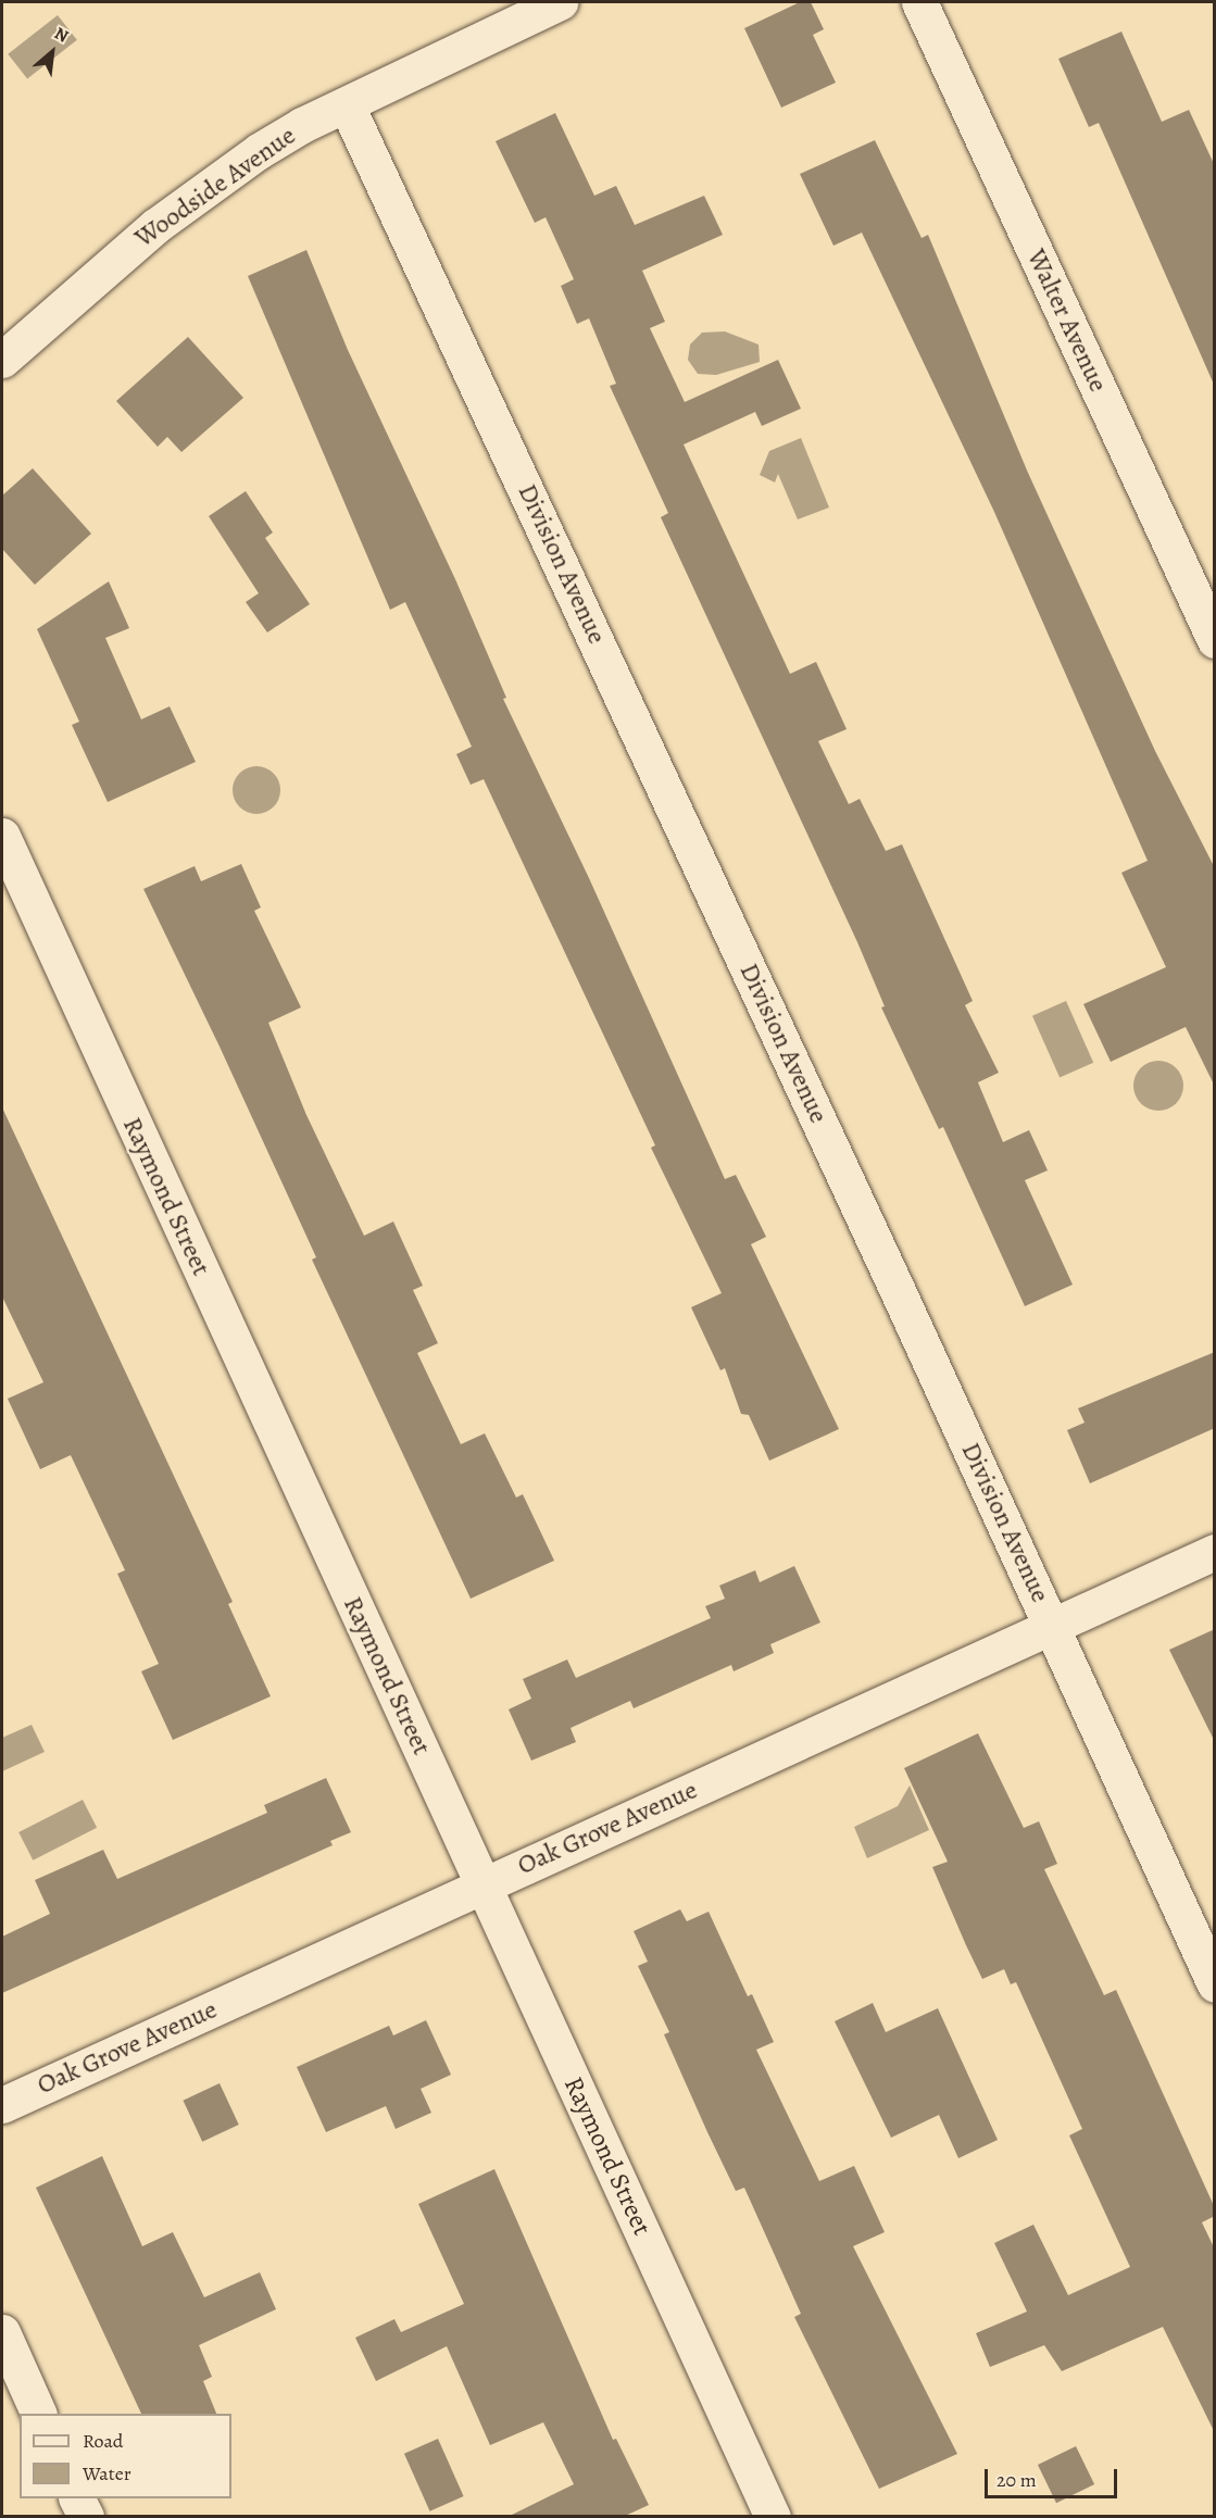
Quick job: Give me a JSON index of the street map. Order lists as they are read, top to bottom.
{
  "streets": {
    "street": [
      "Woodside Avenue",
      "Walter Avenue",
      "Division Avenue",
      "Raymond Street",
      "Oak Grove Avenue"
    ]
  },
  "crossings": [
    ["Woodside Avenue", "Division Avenue"],
    ["Division Avenue", "Oak Grove Avenue"],
    ["Raymond Street", "Oak Grove Avenue"]
  ],
  "legend": ["Road", "Water"],
  "scale_bar": "20 m",
  "north": "top right"
}
